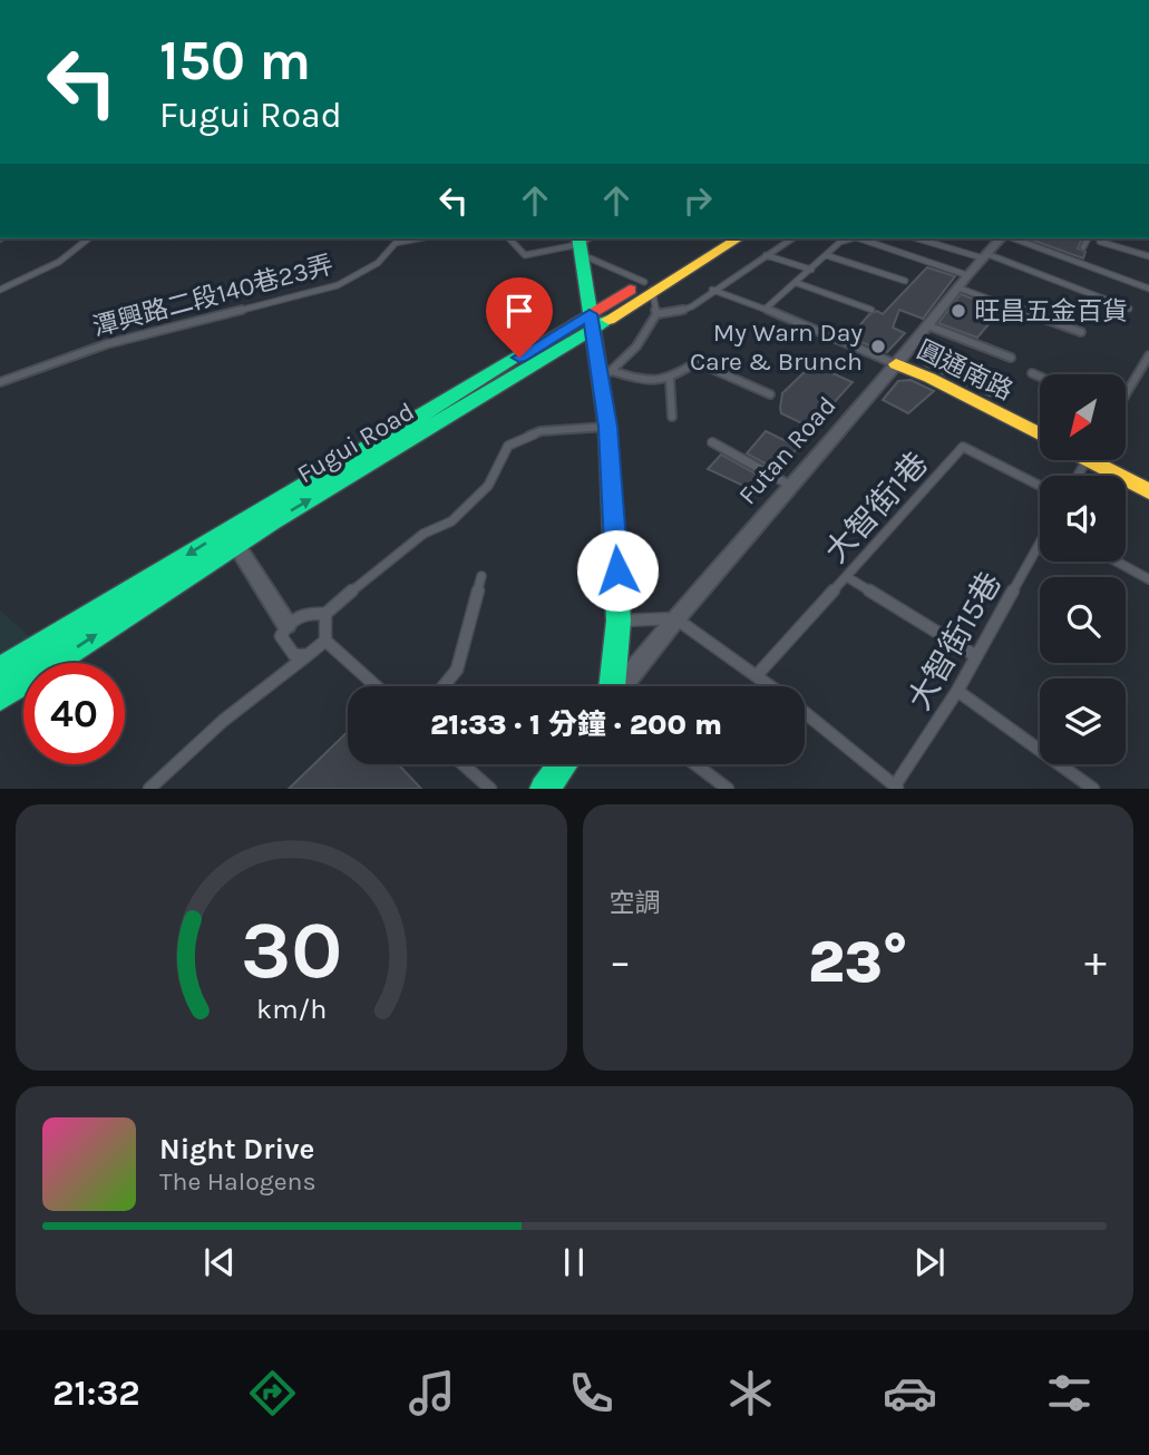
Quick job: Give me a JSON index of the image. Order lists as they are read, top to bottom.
{
  "streets": {
    "street": ["圓通南路", "Fugui Road", "Futan Road"],
    "lane": ["潭興路二段140巷23弄", "大智街1巷", "大智街15巷"]
  },
  "crossings": [
    ["圓通南路", "Futan Road"]
  ],
  "places": ["旺昌五金百貨", "My Warn Day Care & Brunch"],
  "north": "bottom left",
  "page": {
    "turn": ["150 m", "Fugui Road"],
    "limit": "40",
    "trip": "21:33 · 1 分鐘 · 200 m",
    "tile": "空調",
    "heat": ["−", "23°", "+"],
    "song": ["Night Drive", "The Halogens"],
    "tabs": "21:32",
    "gauge": ["30", "km/h"]
  }
}
